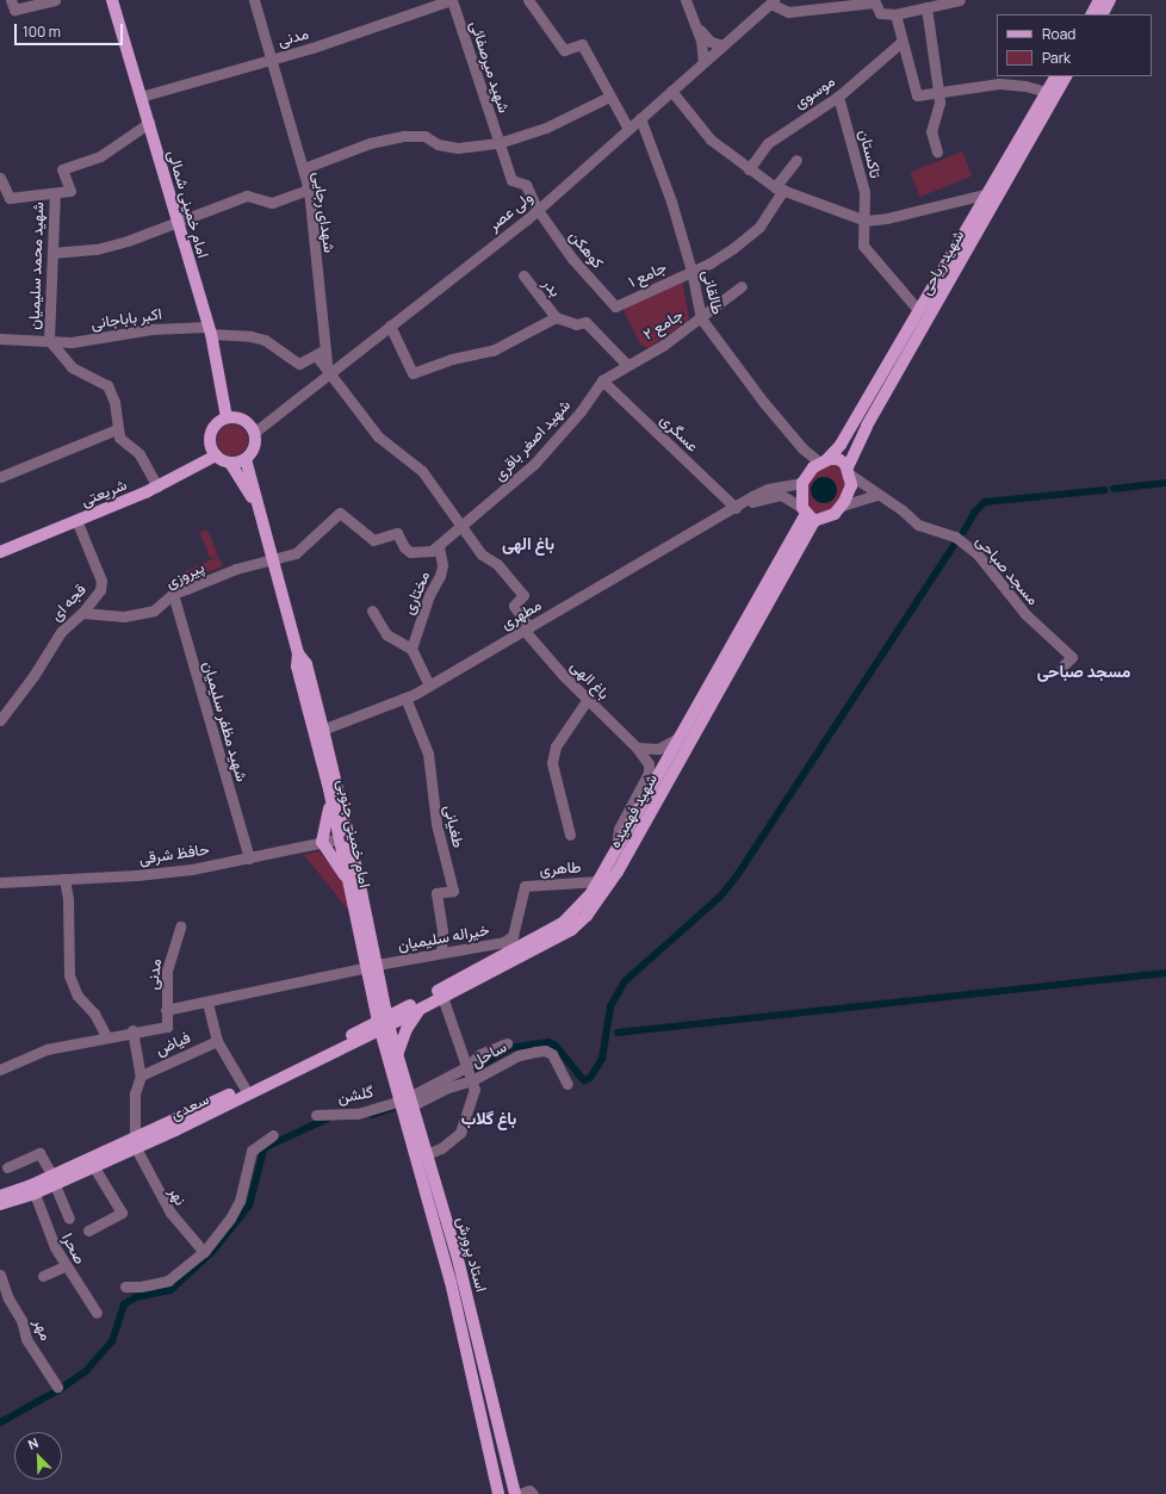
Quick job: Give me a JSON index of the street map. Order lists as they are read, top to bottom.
{
  "streets": {
    "main road": [
      "امام خمینی شمالی",
      "شهید ریاحی",
      "شریعتی",
      "شهید فهمیده",
      "امام خمینی جنوبی",
      "سعدی",
      "استاد پرورش"
    ],
    "street": [
      "مدنی",
      "شهید میرصفائی",
      "موسوی",
      "تاکستان",
      "ولی عصر",
      "شهدای رجایی",
      "کوهکن",
      "شهید محمد سلیمیان",
      "جامع ۱",
      "بدر",
      "طالقانی",
      "اکبر باباجانی",
      "جامع ۲",
      "عسگری",
      "شهید اصغر باقری",
      "مسجد صباحی",
      "پیروزی",
      "مختاری",
      "قجه ای",
      "مطهری",
      "باغ الهی",
      "شهید مظفر سلیمیان",
      "طغیانی",
      "حافظ شرقی",
      "طاهری",
      "خیراله سلیمیان",
      "فیاض",
      "ساحل",
      "گلشن",
      "نهر",
      "صحرا",
      "مهر"
    ]
  },
  "crossings": [
    ["مدنی", "شهید میرصفائی"],
    ["مدنی", "امام خمینی شمالی"],
    ["مدنی", "شهدای رجایی"],
    ["شهید میرصفائی", "ولی عصر"],
    ["شهید میرصفائی", "کوهکن"],
    ["موسوی", "تاکستان"],
    ["تاکستان", "شهید ریاحی"],
    ["امام خمینی شمالی", "ولی عصر"],
    ["امام خمینی شمالی", "اکبر باباجانی"],
    ["امام خمینی شمالی", "شریعتی"],
    ["ولی عصر", "شهدای رجایی"],
    ["ولی عصر", "کوهکن"],
    ["ولی عصر", "طالقانی"],
    ["ولی عصر", "شریعتی"],
    ["شهدای رجایی", "اکبر باباجانی"],
    ["کوهکن", "جامع ۱"],
    ["شهید ریاحی", "شهید فهمیده"],
    ["شهید محمد سلیمیان", "اکبر باباجانی"],
    ["جامع ۱", "طالقانی"],
    ["طالقانی", "جامع ۲"],
    ["جامع ۲", "شهید اصغر باقری"],
    ["عسگری", "شهید اصغر باقری"],
    ["عسگری", "مطهری"],
    ["شهید اصغر باقری", "پیروزی"],
    ["شهید اصغر باقری", "مختاری"],
    ["شهید اصغر باقری", "باغ الهی"],
    ["شریعتی", "قجه ای"],
    ["پیروزی", "مختاری"],
    ["پیروزی", "قجه ای"],
    ["پیروزی", "شهید مظفر سلیمیان"],
    ["پیروزی", "امام خمینی جنوبی"],
    ["مطهری", "باغ الهی"],
    ["مطهری", "طغیانی"],
    ["مطهری", "امام خمینی جنوبی"],
    ["باغ الهی", "شهید فهمیده"],
    ["شهید مظفر سلیمیان", "حافظ شرقی"],
    ["شهید فهمیده", "امام خمینی جنوبی"],
    ["شهید فهمیده", "طاهری"],
    ["شهید فهمیده", "خیراله سلیمیان"],
    ["شهید فهمیده", "سعدی"],
    ["شهید فهمیده", "استاد پرورش"],
    ["طغیانی", "خیراله سلیمیان"],
    ["امام خمینی جنوبی", "حافظ شرقی"],
    ["امام خمینی جنوبی", "خیراله سلیمیان"],
    ["امام خمینی جنوبی", "سعدی"],
    ["امام خمینی جنوبی", "استاد پرورش"],
    ["طاهری", "خیراله سلیمیان"],
    ["ساحل", "گلشن"],
    ["ساحل", "استاد پرورش"],
    ["گلشن", "استاد پرورش"],
    ["سعدی", "نهر"],
    ["سعدی", "صحرا"],
    ["سعدی", "استاد پرورش"]
  ],
  "districts": ["باغ الهی", "مسجد صباحی", "باغ گلاب"],
  "legend": ["Road", "Park"],
  "scale_bar": "100 m",
  "north": "top left"
}
